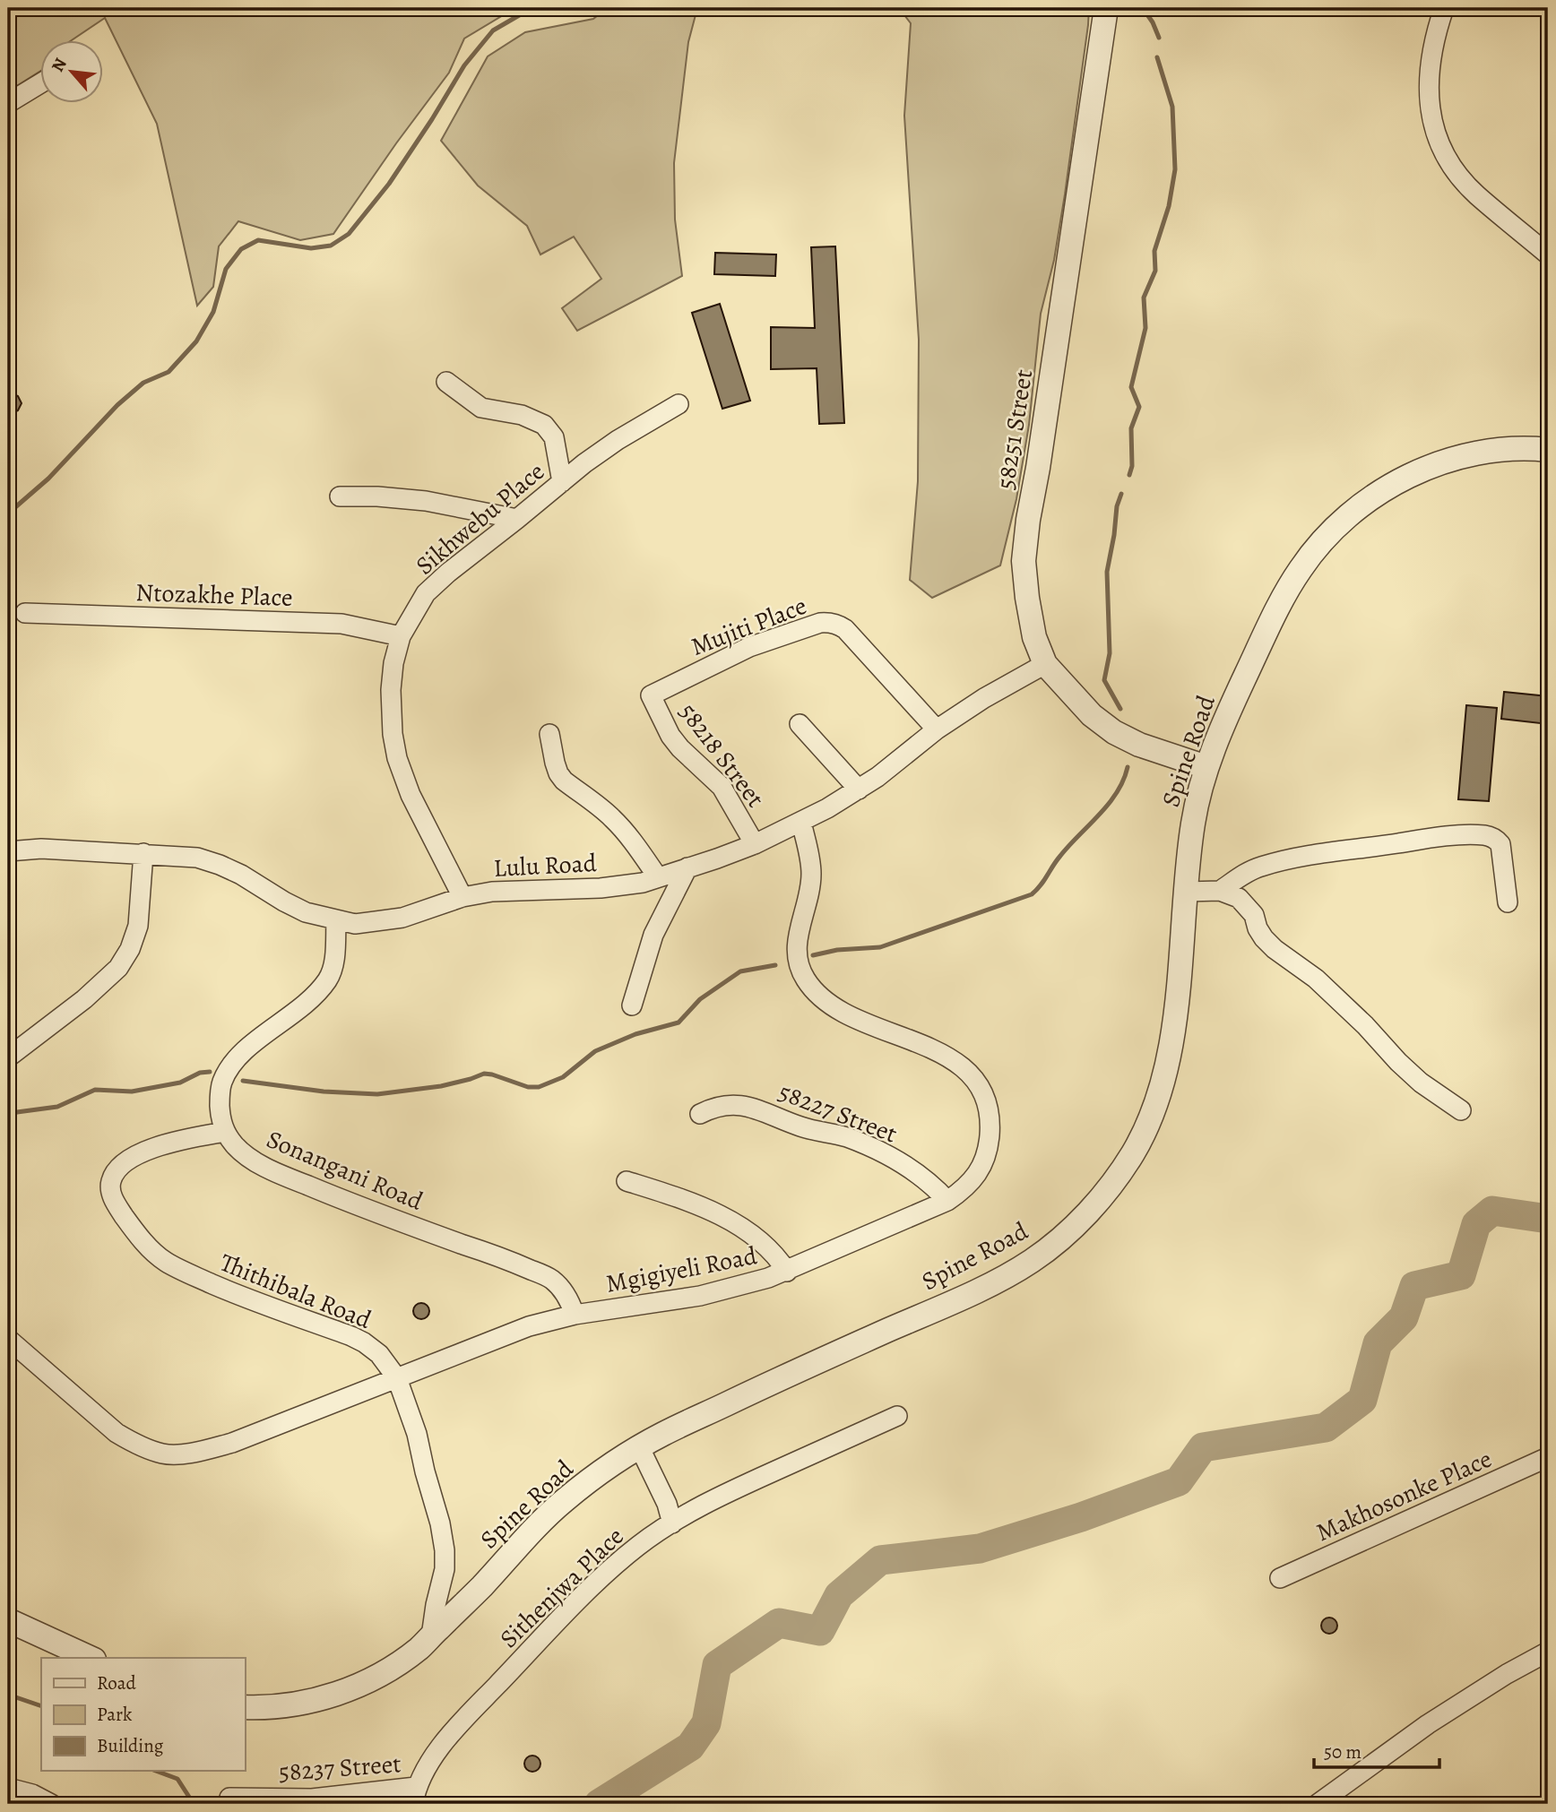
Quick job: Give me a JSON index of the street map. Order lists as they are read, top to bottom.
{
  "streets": {
    "street": [
      "58251 Street",
      "Sikhwebu Place",
      "Ntozakhe Place",
      "Mujiti Place",
      "Spine Road",
      "58218 Street",
      "Lulu Road",
      "58227 Street",
      "Sonangani Road",
      "Mgigiyeli Road",
      "Thithibala Road",
      "Makhosonke Place",
      "Sithenjwa Place",
      "58237 Street"
    ]
  },
  "crossings": [
    ["58251 Street", "Spine Road"],
    ["58251 Street", "Lulu Road"],
    ["Sikhwebu Place", "Ntozakhe Place"],
    ["Sikhwebu Place", "Lulu Road"],
    ["Mujiti Place", "58218 Street"],
    ["Mujiti Place", "Lulu Road"],
    ["Spine Road", "Thithibala Road"],
    ["58218 Street", "Lulu Road"],
    ["Lulu Road", "Mgigiyeli Road"],
    ["58227 Street", "Mgigiyeli Road"],
    ["Sonangani Road", "Mgigiyeli Road"],
    ["Sonangani Road", "Thithibala Road"],
    ["Mgigiyeli Road", "Thithibala Road"],
    ["Sithenjwa Place", "58237 Street"]
  ],
  "legend": ["Road", "Park", "Building"],
  "scale_bar": "50 m",
  "north": "top left"
}
